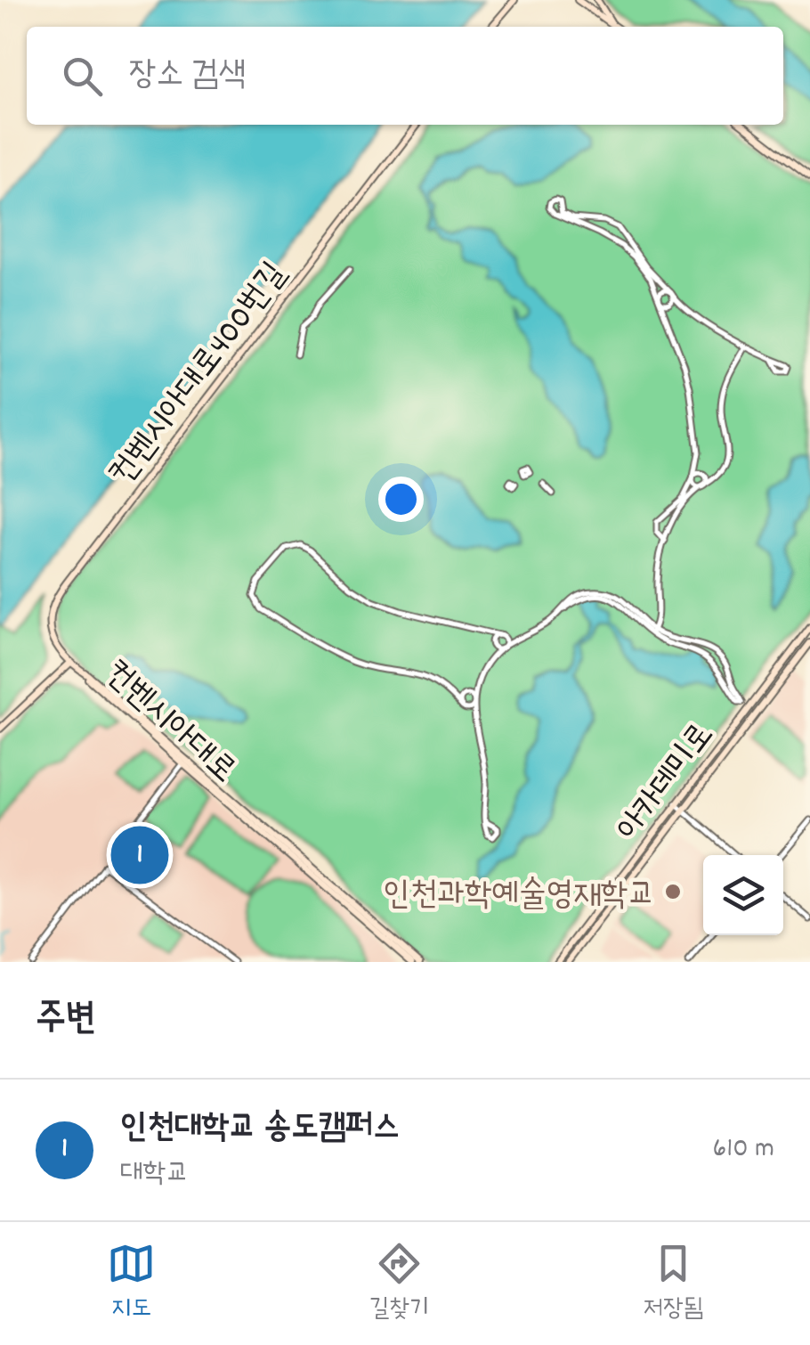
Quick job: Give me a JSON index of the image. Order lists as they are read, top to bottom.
{
  "streets": {
    "main road": ["컨벤시아대로400번길", "컨벤시아대로", "아카데미로"]
  },
  "places": ["인천과학예술영재학교"],
  "page": {
    "search": "장소 검색",
    "pins": "1",
    "heading": "주변",
    "list": [
      {
        "mark": "1",
        "name": "인천대학교 송도캠퍼스",
        "note": "대학교",
        "value": "610 m"
      }
    ],
    "nav": ["지도", "길찾기", "저장됨"]
  }
}
